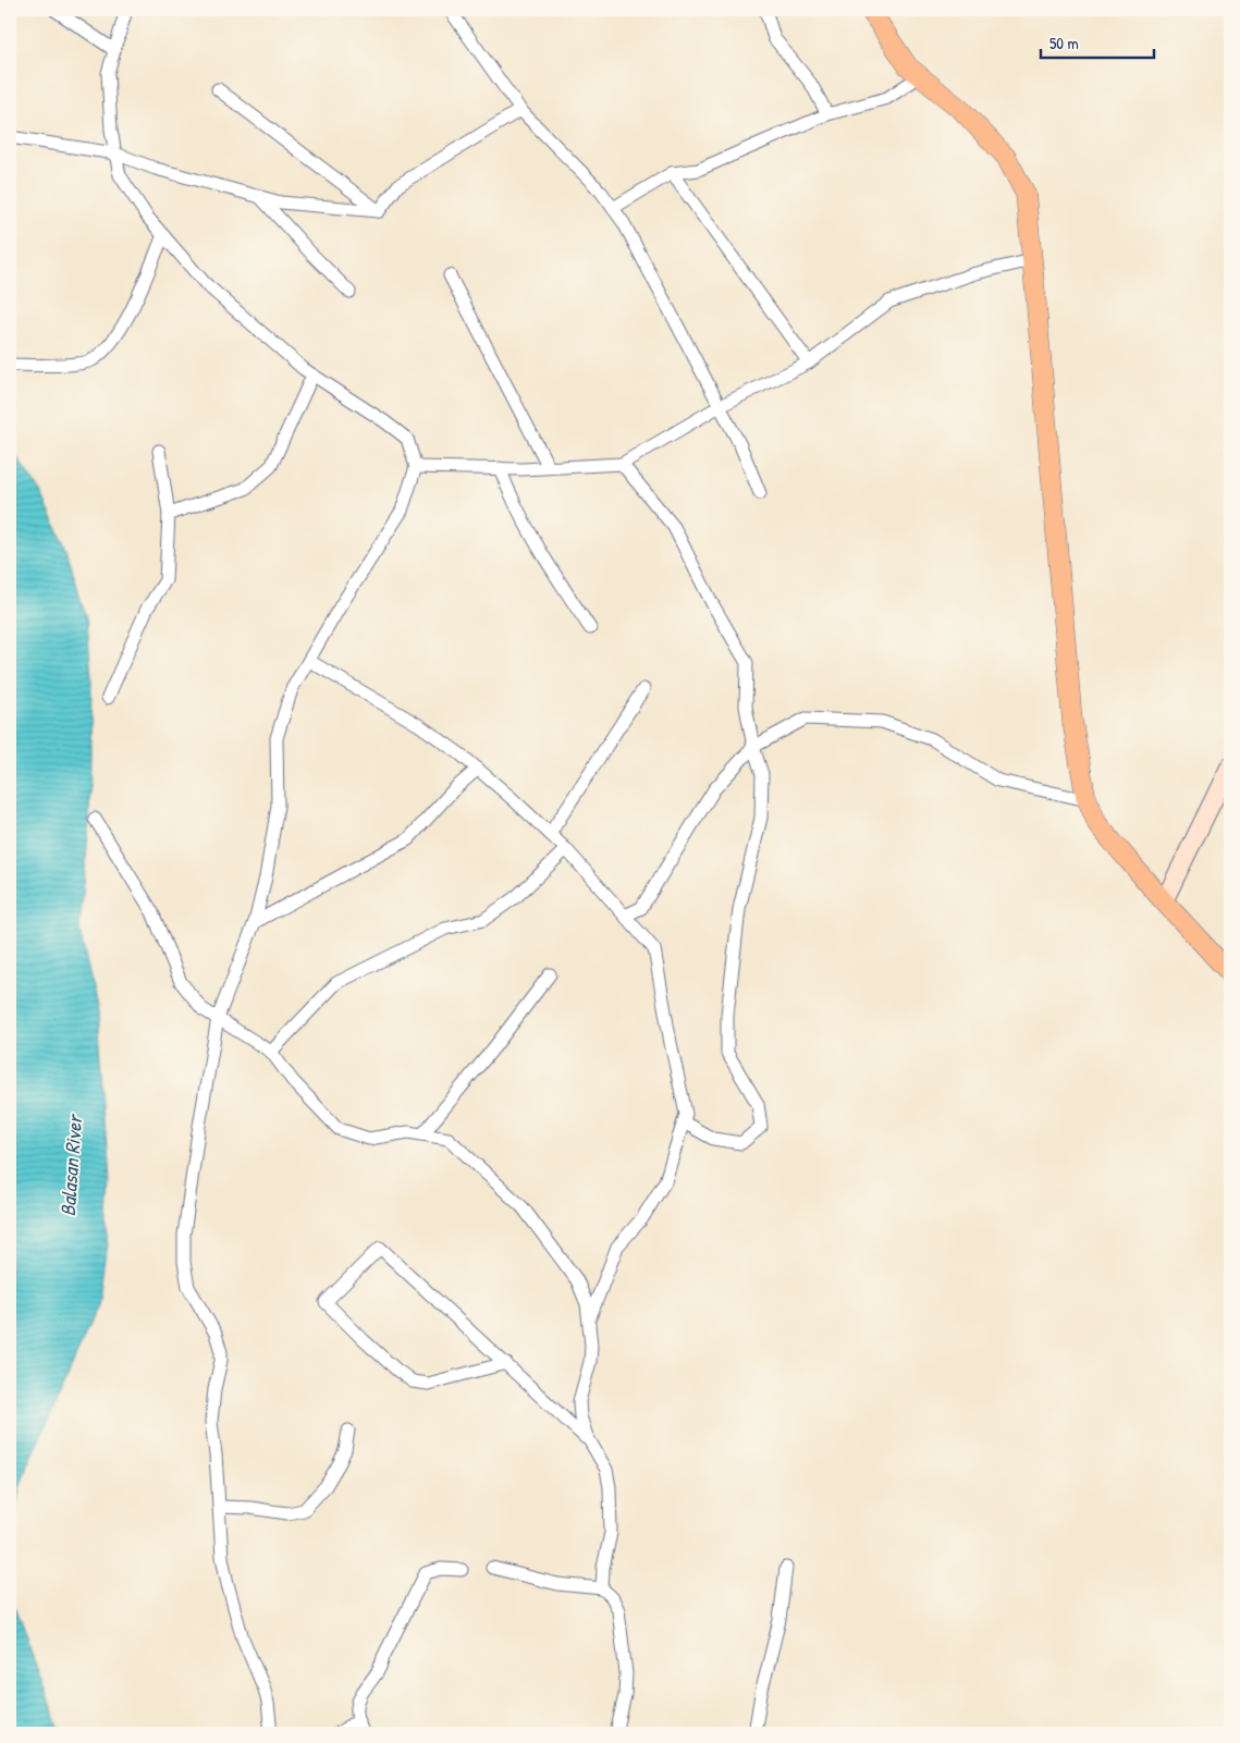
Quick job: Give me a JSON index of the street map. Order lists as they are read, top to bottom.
{
  "water": ["Balasan River"],
  "scale_bar": "50 m"
}
